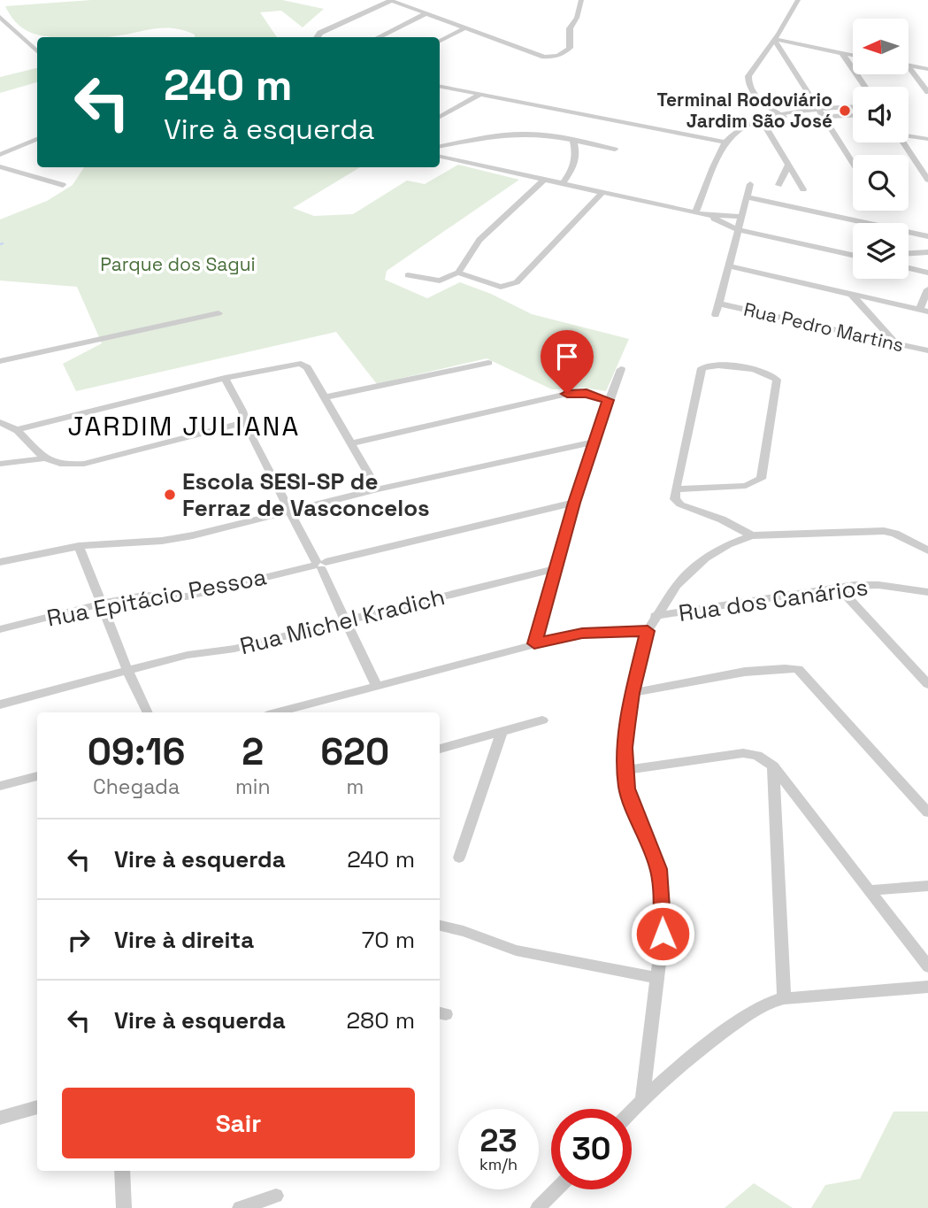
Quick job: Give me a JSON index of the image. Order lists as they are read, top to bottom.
{
  "streets": {
    "street": [
      "Rua Pedro Martins",
      "Rua Epitácio Pessoa",
      "Rua dos Canários",
      "Rua Michel Kradich"
    ]
  },
  "districts": ["JARDIM JULIANA"],
  "parks": ["Parque dos Sagui"],
  "places": ["Terminal Rodoviário Jardim São José", "Escola SESI-SP de Ferraz de Vasconcelos"],
  "north": "left",
  "page": {
    "turn": ["240 m", "Vire à esquerda"],
    "eta": [
      "09:16",
      "Chegada",
      "2",
      "min",
      "620",
      "m"
    ],
    "list": [
      {
        "name": "Vire à esquerda",
        "value": "240 m"
      },
      {
        "name": "Vire à direita",
        "value": "70 m"
      },
      {
        "name": "Vire à esquerda",
        "value": "280 m"
      }
    ],
    "buttons": "Sair",
    "speed": "23 km/h",
    "limit": "30"
  }
}
